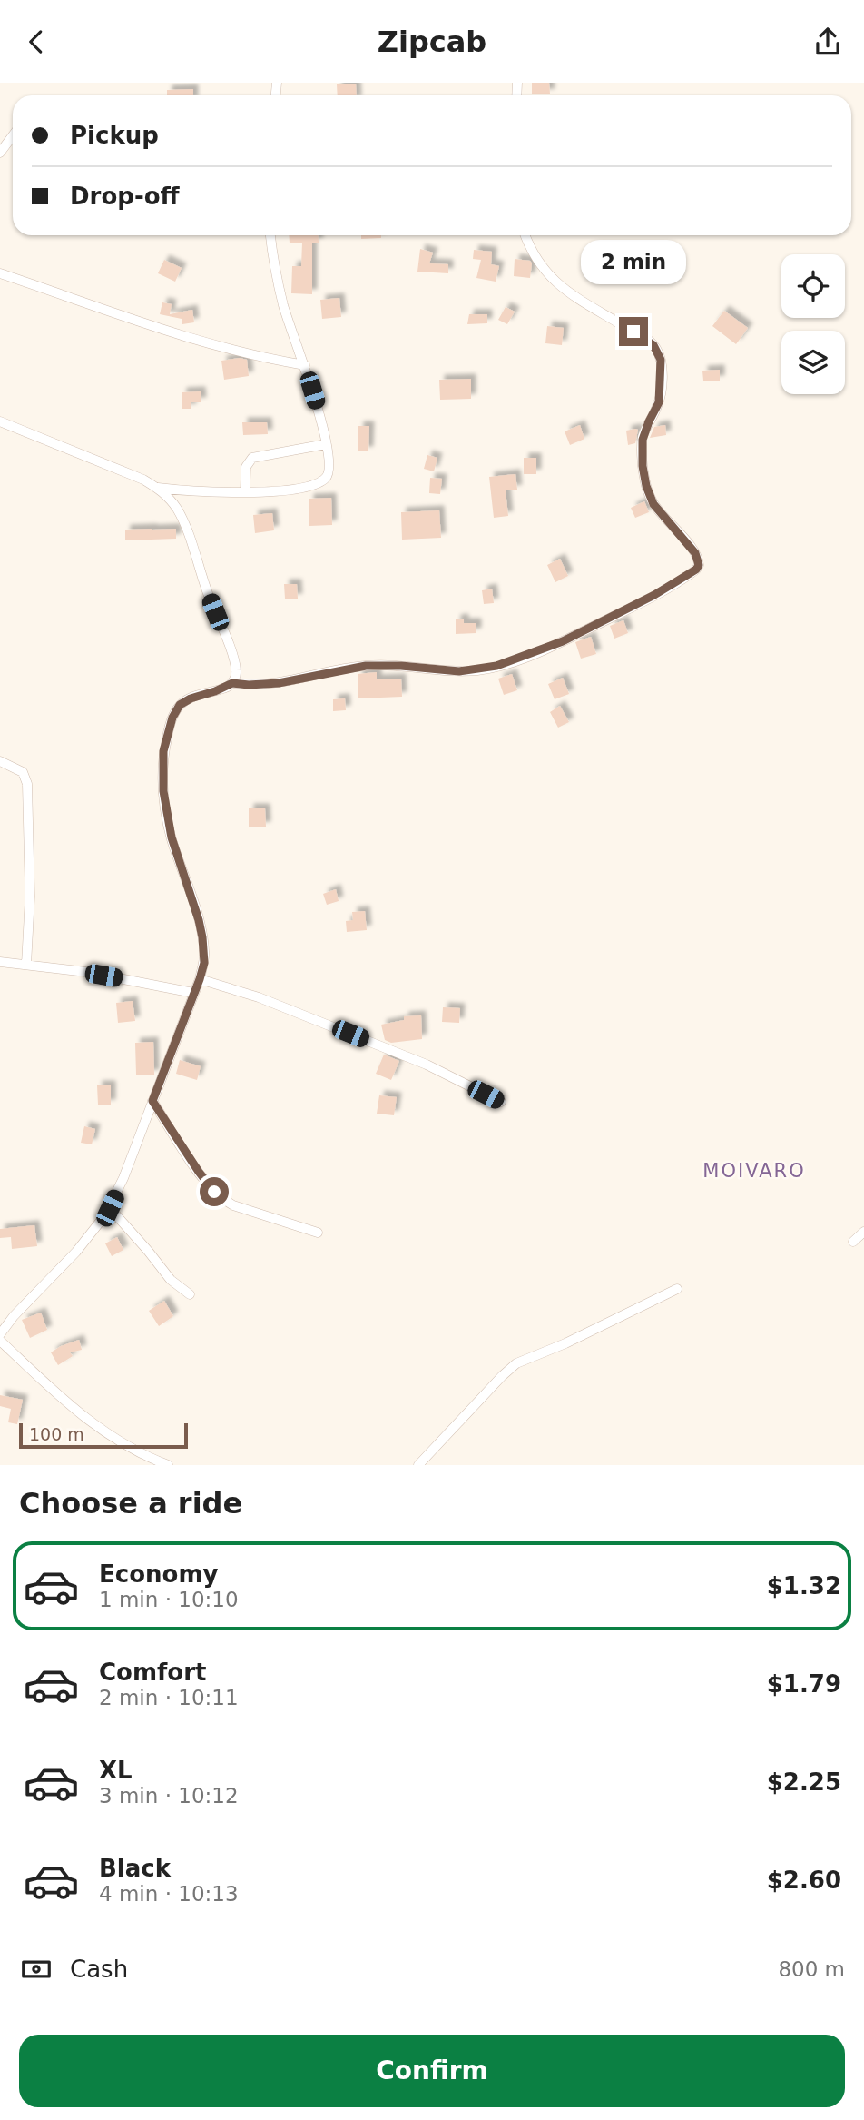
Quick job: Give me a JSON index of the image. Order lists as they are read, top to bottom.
{
  "districts": ["MOIVARO"],
  "scale_bar": "100 m",
  "page": {
    "header": "Zipcab",
    "banner": ["Pickup", "Drop-off"],
    "bubble": "2 min",
    "scale": "100 m",
    "heading": "Choose a ride",
    "list": [
      {
        "name": "Economy",
        "note": "1 min · 10:10",
        "value": "$1.32"
      },
      {
        "name": "Comfort",
        "note": "2 min · 10:11",
        "value": "$1.79"
      },
      {
        "name": "XL",
        "note": "3 min · 10:12",
        "value": "$2.25"
      },
      {
        "name": "Black",
        "note": "4 min · 10:13",
        "value": "$2.60"
      }
    ],
    "pay": ["Cash", "800 m"],
    "buttons": "Confirm"
  }
}
